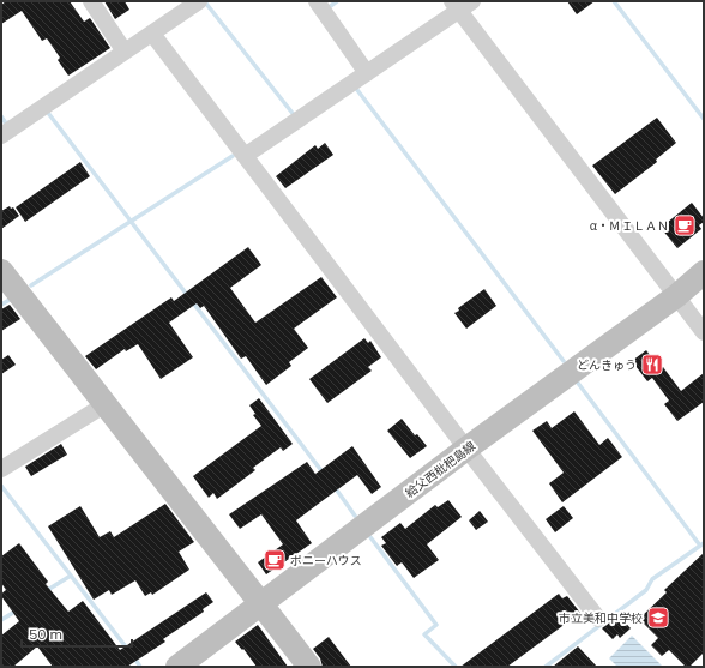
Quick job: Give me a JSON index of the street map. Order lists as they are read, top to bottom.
{
  "streets": {
    "main road": ["給父西枇杷島線"]
  },
  "places": {
    "cafe": ["α・ＭＩＬＡＮ", "ポニーハウス"],
    "restaurant": ["どんきゅう"],
    "school or university": ["市立美和中学校"]
  },
  "scale_bar": "50 m"
}
